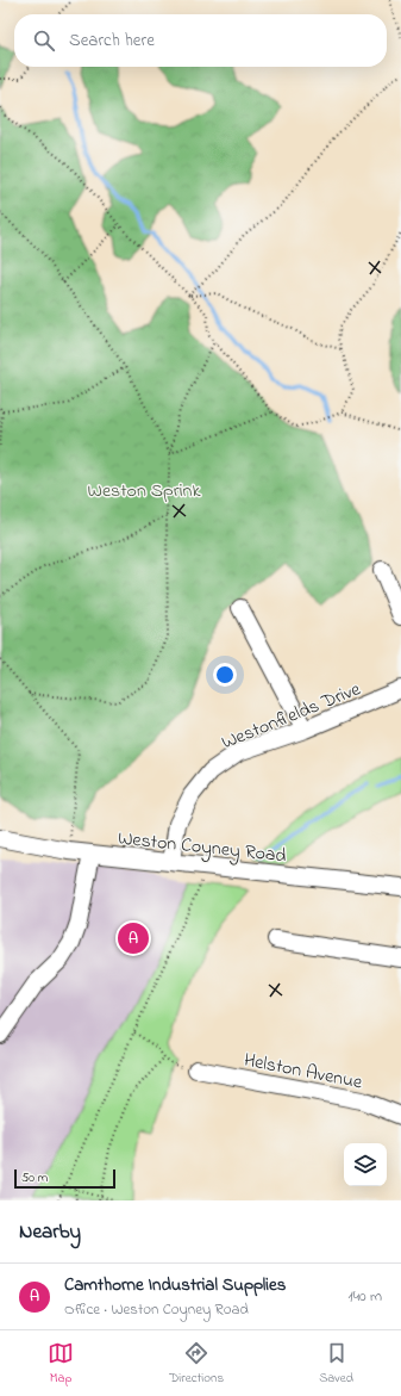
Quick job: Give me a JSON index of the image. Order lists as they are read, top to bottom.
{
  "streets": {
    "street": ["Westonfields Drive", "Weston Coyney Road", "Helston Avenue"]
  },
  "crossings": [
    ["Westonfields Drive", "Weston Coyney Road"]
  ],
  "parks": ["Weston Sprink"],
  "scale_bar": "50 m",
  "page": {
    "search": "Search here",
    "pins": "A",
    "scale": "50 m",
    "heading": "Nearby",
    "list": [
      {
        "mark": "A",
        "name": "Camthorne Industrial Supplies",
        "note": "Office · Weston Coyney Road",
        "value": "140 m"
      }
    ],
    "nav": ["Map", "Directions", "Saved"]
  }
}
